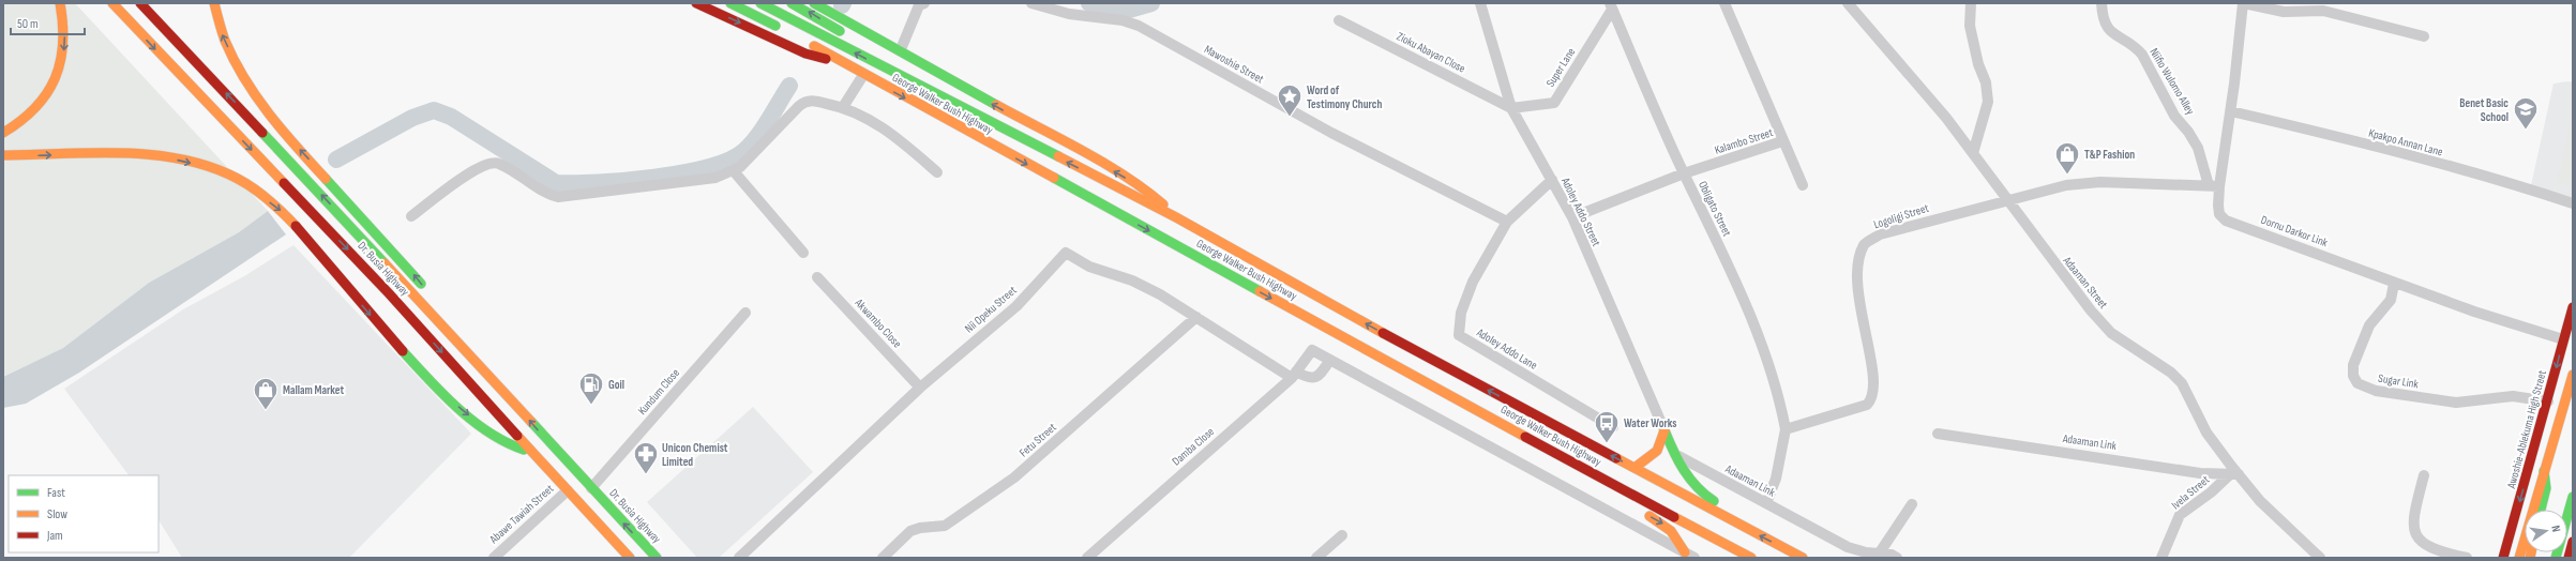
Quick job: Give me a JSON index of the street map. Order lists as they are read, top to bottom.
{
  "streets": {
    "main road": ["George Walker Bush Highway", "Dr. Busia Highway", "Awoshie-Ablekuma High Street"],
    "street": [
      "Zioku Abayan Close",
      "Mawoshie Street",
      "Super Lane",
      "Niifio Wulomo Alley",
      "Kalambo Street",
      "Kpakpo Annan Lane",
      "Obligato Street",
      "Adoley Addo Street",
      "Logoligi Street",
      "Dornu Darkor Link",
      "Adaaman Street",
      "Nii Opeku Street",
      "Akwambo Close",
      "Adoley Addo Lane",
      "Sugar Link",
      "Kundum Close",
      "Fetu Street",
      "Adaaman Link",
      "Damba Close",
      "Ivela Street",
      "Abawe Tawiah Street"
    ]
  },
  "crossings": [
    ["Zioku Abayan Close", "Super Lane"],
    ["Zioku Abayan Close", "Adoley Addo Street"],
    ["Mawoshie Street", "Adoley Addo Lane"],
    ["Super Lane", "Obligato Street"],
    ["Super Lane", "Adoley Addo Street"],
    ["Niifio Wulomo Alley", "Logoligi Street"],
    ["Niifio Wulomo Alley", "Dornu Darkor Link"],
    ["Kalambo Street", "Obligato Street"],
    ["Kalambo Street", "Adoley Addo Street"],
    ["Kpakpo Annan Lane", "Dornu Darkor Link"],
    ["Obligato Street", "Logoligi Street"],
    ["Adoley Addo Street", "Adoley Addo Lane"],
    ["Logoligi Street", "Dornu Darkor Link"],
    ["Logoligi Street", "Adaaman Street"],
    ["Dornu Darkor Link", "Sugar Link"],
    ["Dornu Darkor Link", "Awoshie-Ablekuma High Street"],
    ["Dr. Busia Highway", "Kundum Close"],
    ["Dr. Busia Highway", "Abawe Tawiah Street"],
    ["Adaaman Street", "Adaaman Link"],
    ["Adaaman Street", "Ivela Street"],
    ["Nii Opeku Street", "Akwambo Close"],
    ["Nii Opeku Street", "Fetu Street"],
    ["Nii Opeku Street", "Damba Close"],
    ["Sugar Link", "Awoshie-Ablekuma High Street"],
    ["Adaaman Link", "Ivela Street"]
  ],
  "places": {
    "place": ["Word of Testimony Church"],
    "school or university": ["Benet Basic School"],
    "shop": ["T&P Fashion", "Mallam Market"],
    "fuel station": ["Goil"],
    "bus stop": ["Water Works"],
    "pharmacy": ["Unicon Chemist Limited"]
  },
  "legend": ["Fast", "Slow", "Jam"],
  "scale_bar": "50 m",
  "north": "right"
}
